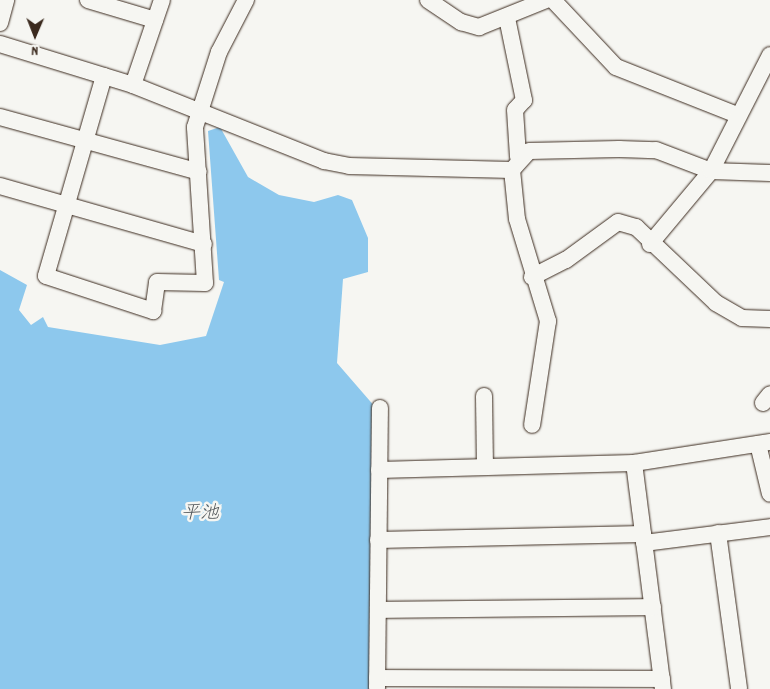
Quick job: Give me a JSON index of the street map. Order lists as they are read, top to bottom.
{
  "water": ["平池"],
  "north": "bottom"
}
